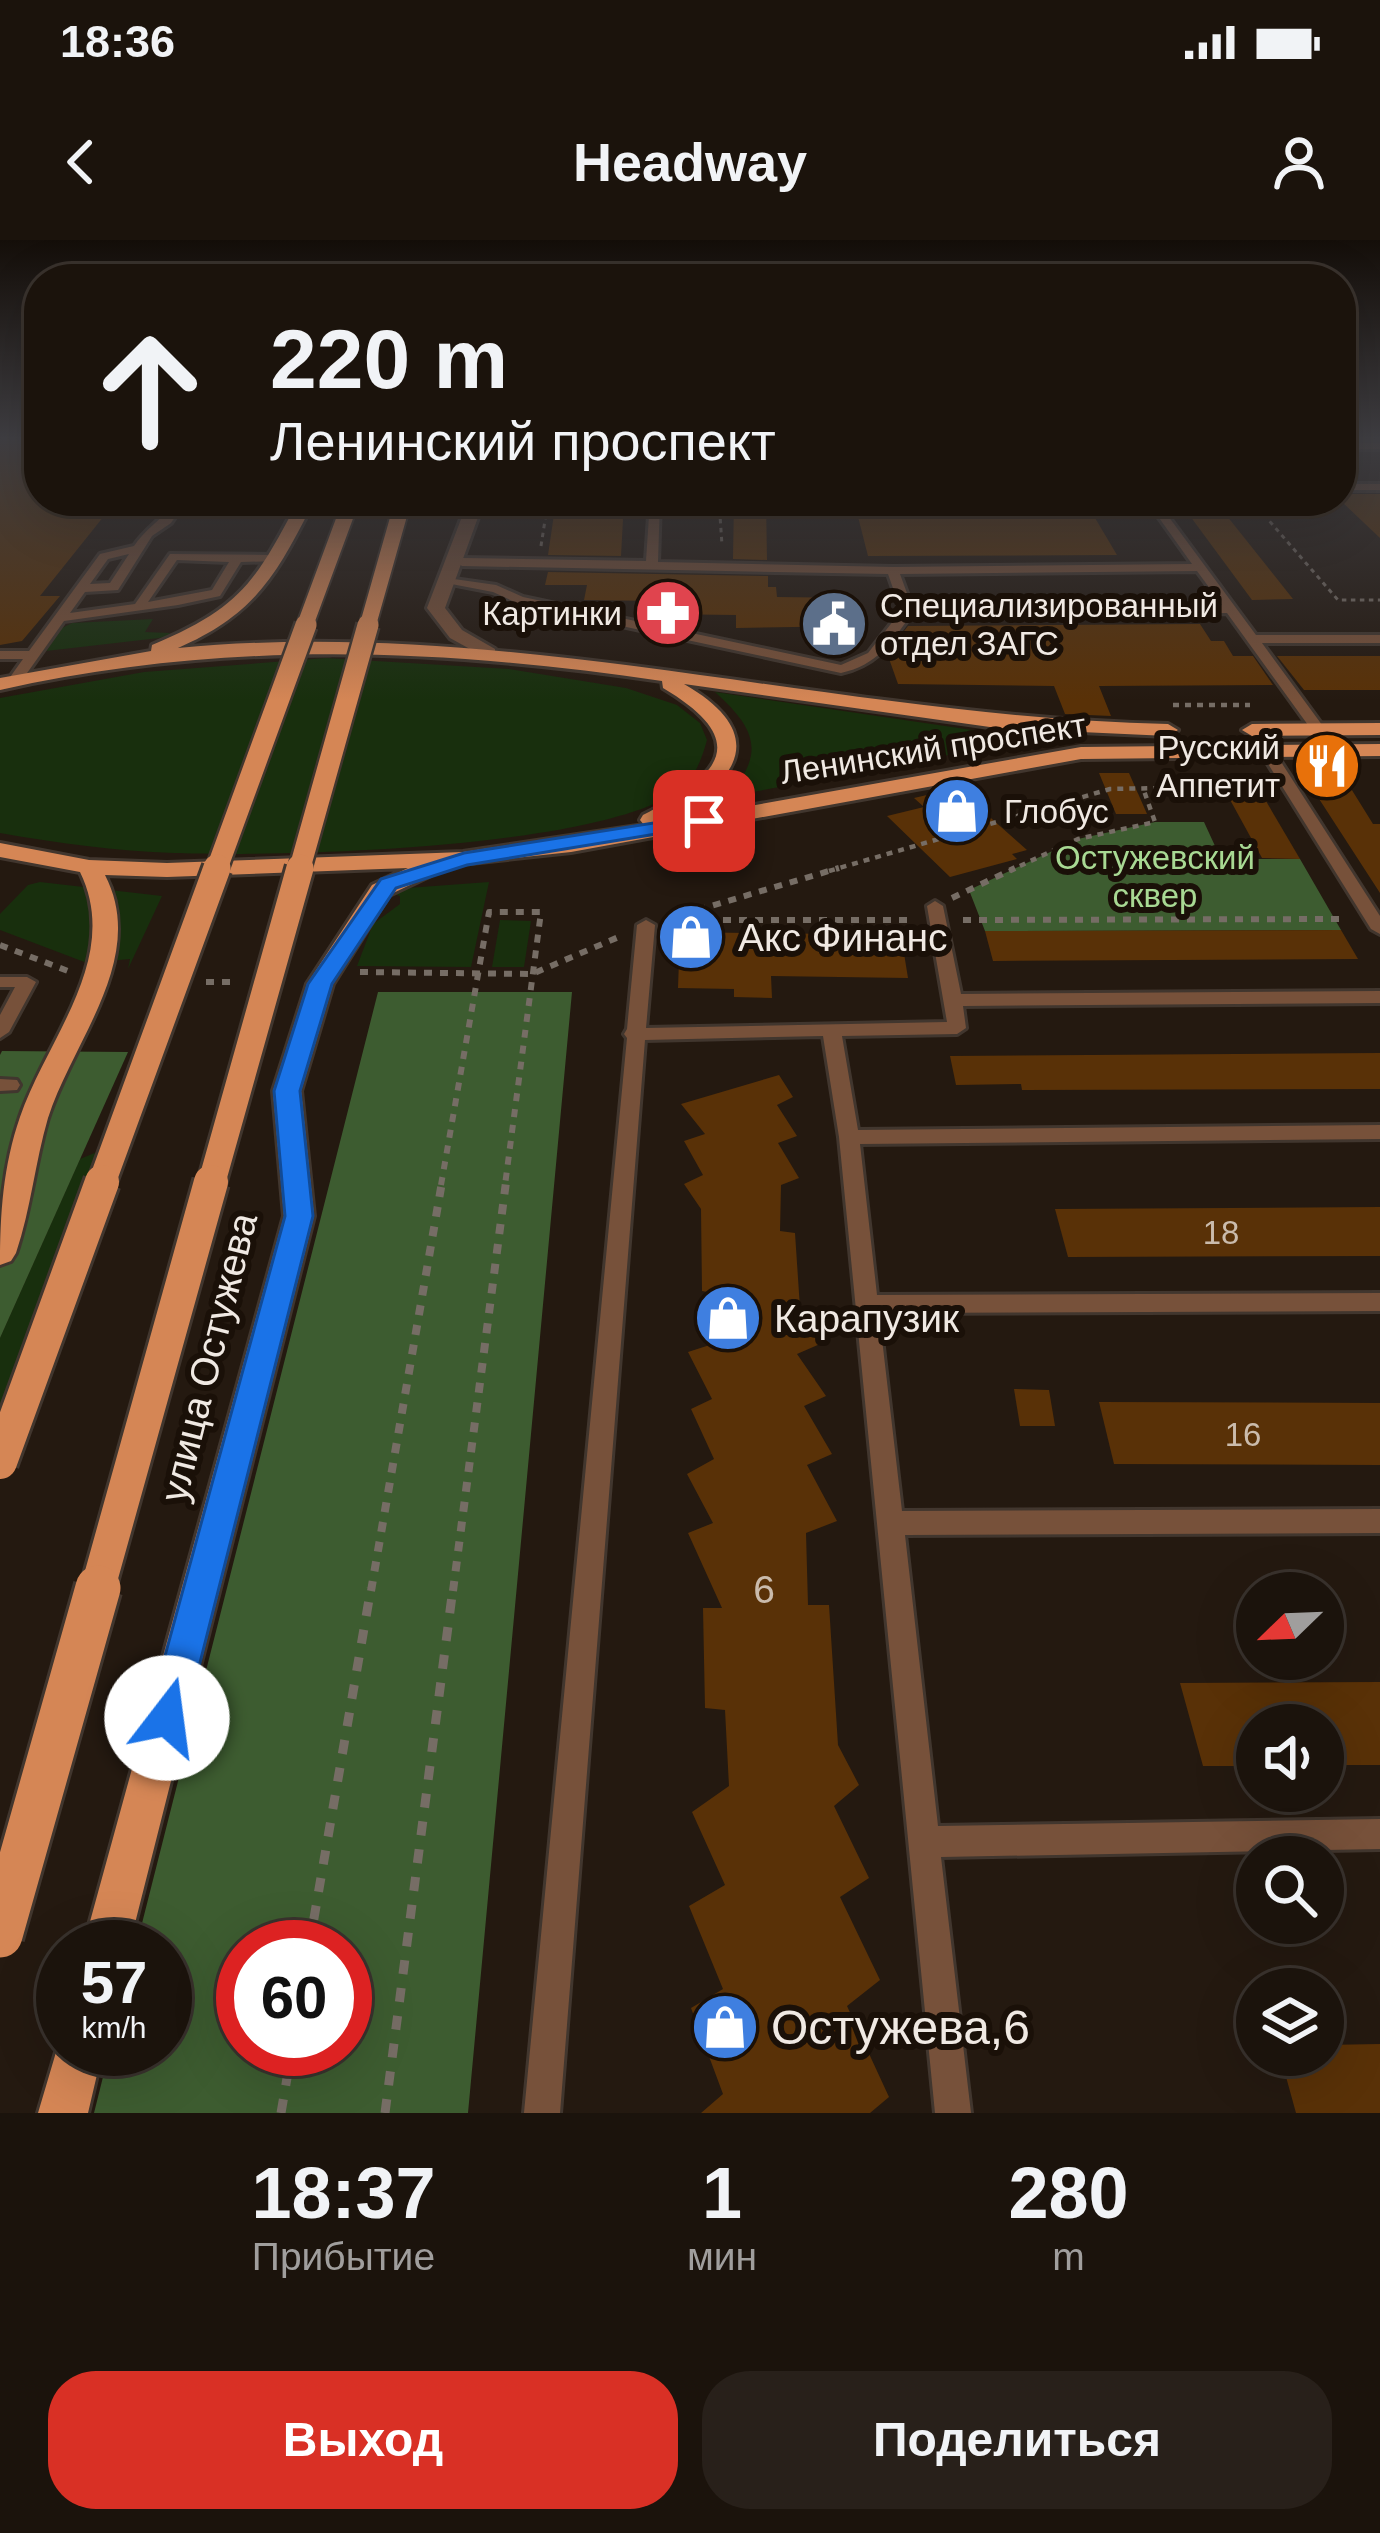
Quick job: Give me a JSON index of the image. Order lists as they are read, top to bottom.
{
  "streets": {
    "main road": ["Ленинский проспект", "улица Остужева"]
  },
  "crossings": [
    ["Ленинский проспект", "улица Остужева"]
  ],
  "parks": ["Остужевский сквер"],
  "places": {
    "pharmacy": ["Картинки"],
    "public building": ["Специализированный отдел ЗАГС"],
    "restaurant": ["Русский Аппетит"],
    "shop": [
      "Глобус",
      "Акс Финанс",
      "Карапузик",
      "Остужева,6"
    ]
  },
  "house_numbers": ["18", "16", "6"],
  "north": "bottom left",
  "page": {
    "status": "18:36",
    "header": "Headway",
    "turn": ["220 m", "Ленинский проспект"],
    "speed": "57 km/h",
    "limit": "60",
    "eta": [
      "18:37",
      "Прибытие",
      "1",
      "мин",
      "280",
      "m"
    ],
    "buttons": ["Выход", "Поделиться"]
  }
}
